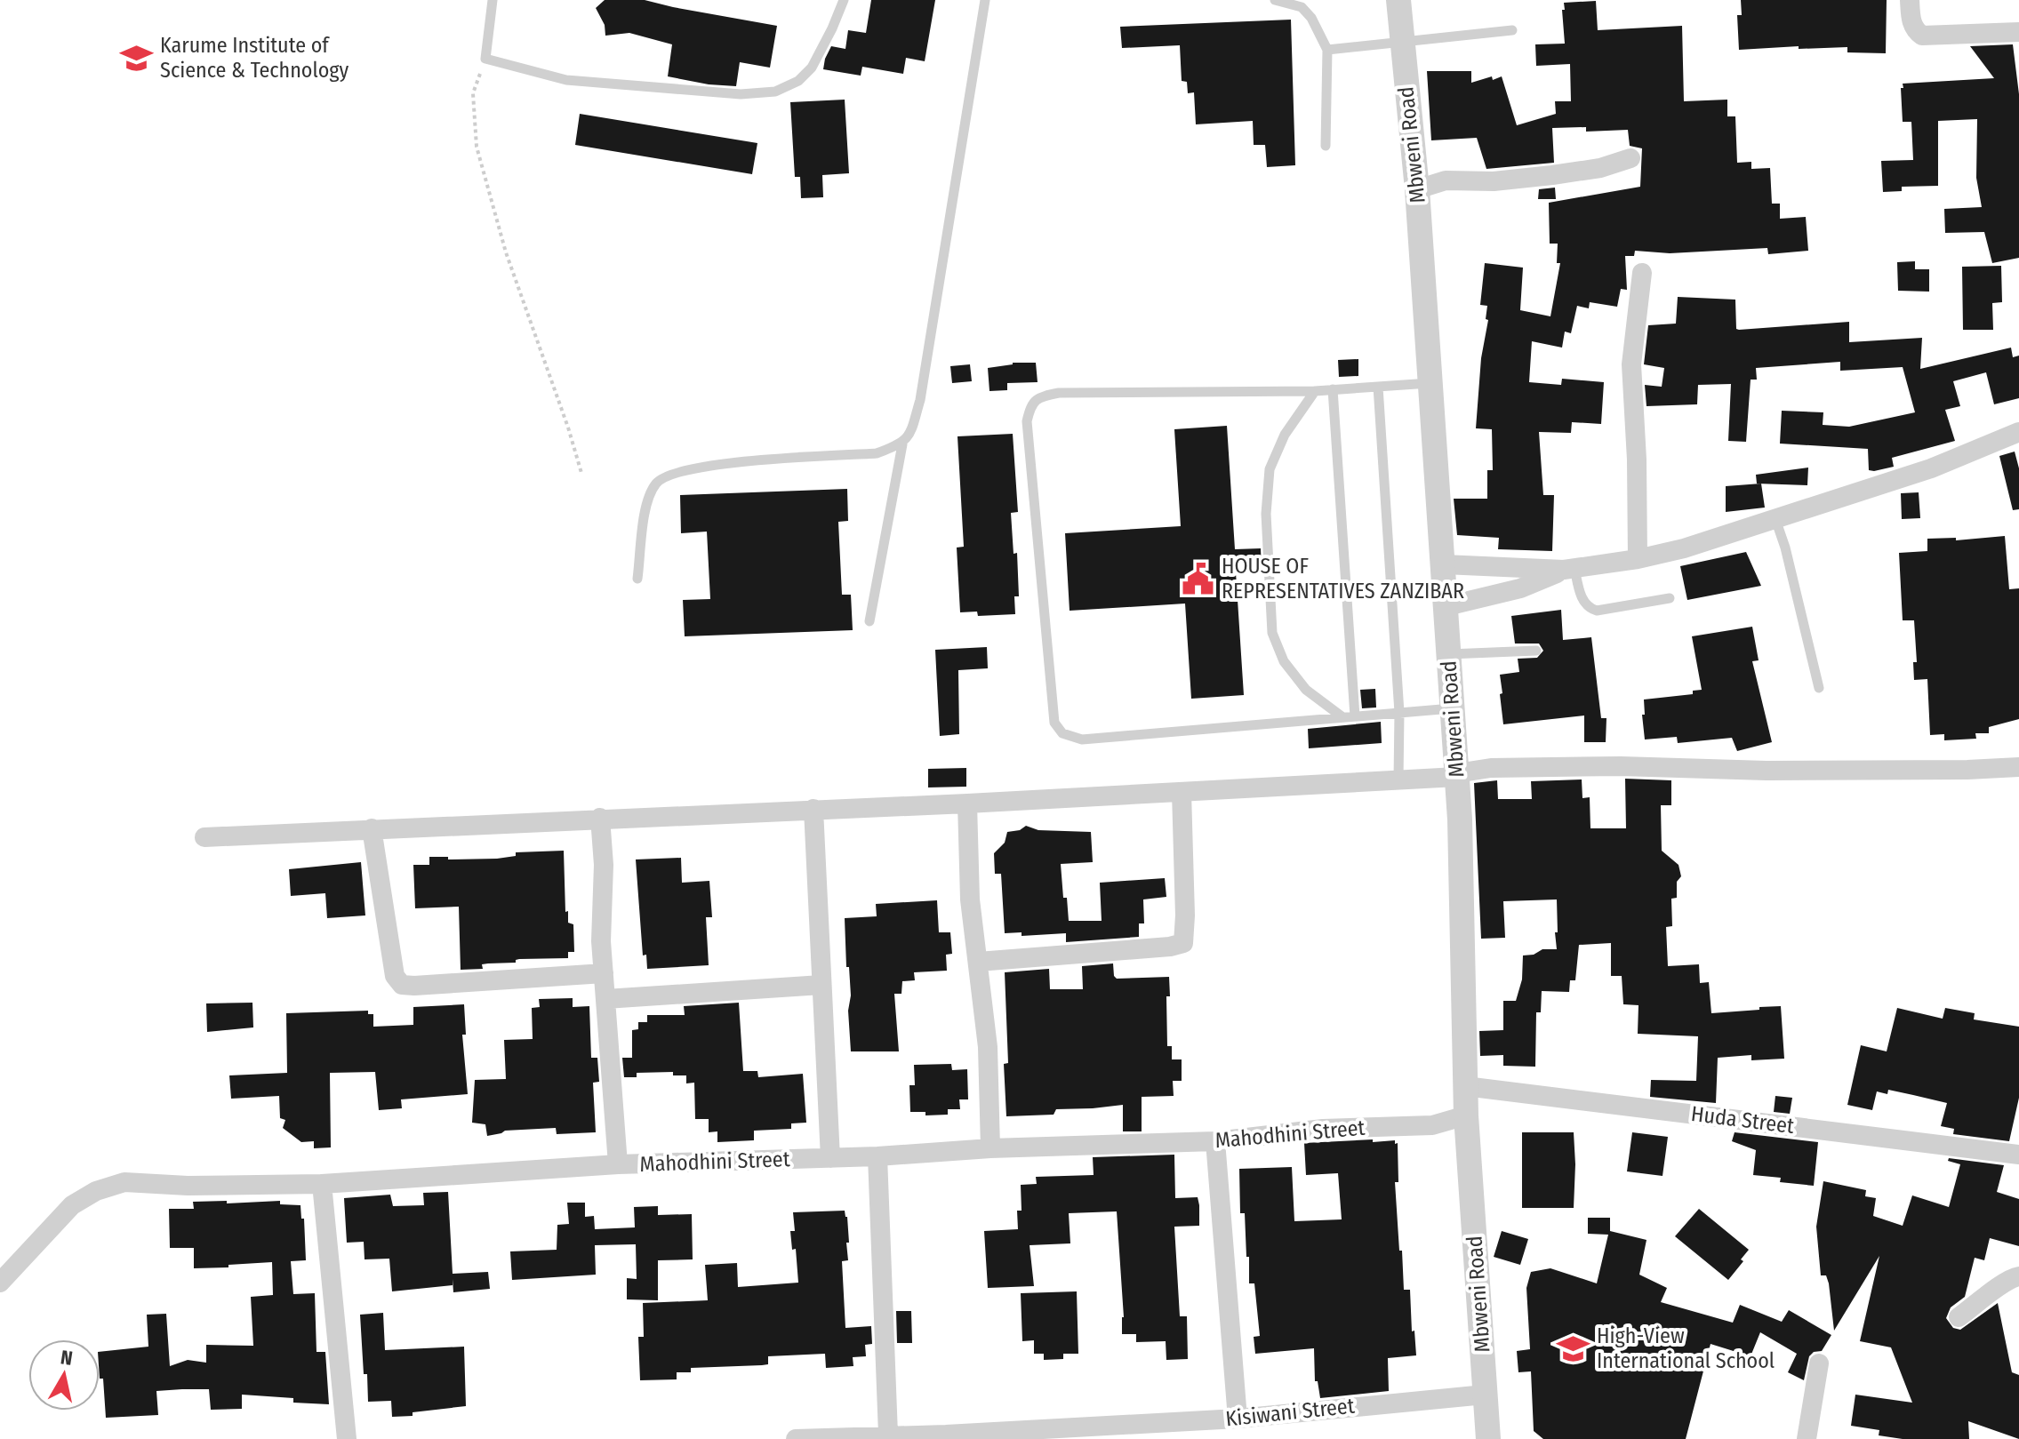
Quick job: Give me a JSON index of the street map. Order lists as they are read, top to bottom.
{
  "streets": {
    "street": [
      "Mbweni Road",
      "Huda Street",
      "Mahodhini Street",
      "Kisiwani Street"
    ]
  },
  "crossings": [
    ["Mbweni Road", "Huda Street"],
    ["Mbweni Road", "Mahodhini Street"],
    ["Mbweni Road", "Kisiwani Street"]
  ],
  "places": {
    "school or university": ["Karume Institute of Science & Technology", "High-View International School"],
    "public building": ["HOUSE OF REPRESENTATIVES ZANZIBAR"]
  },
  "north": "top"
}
